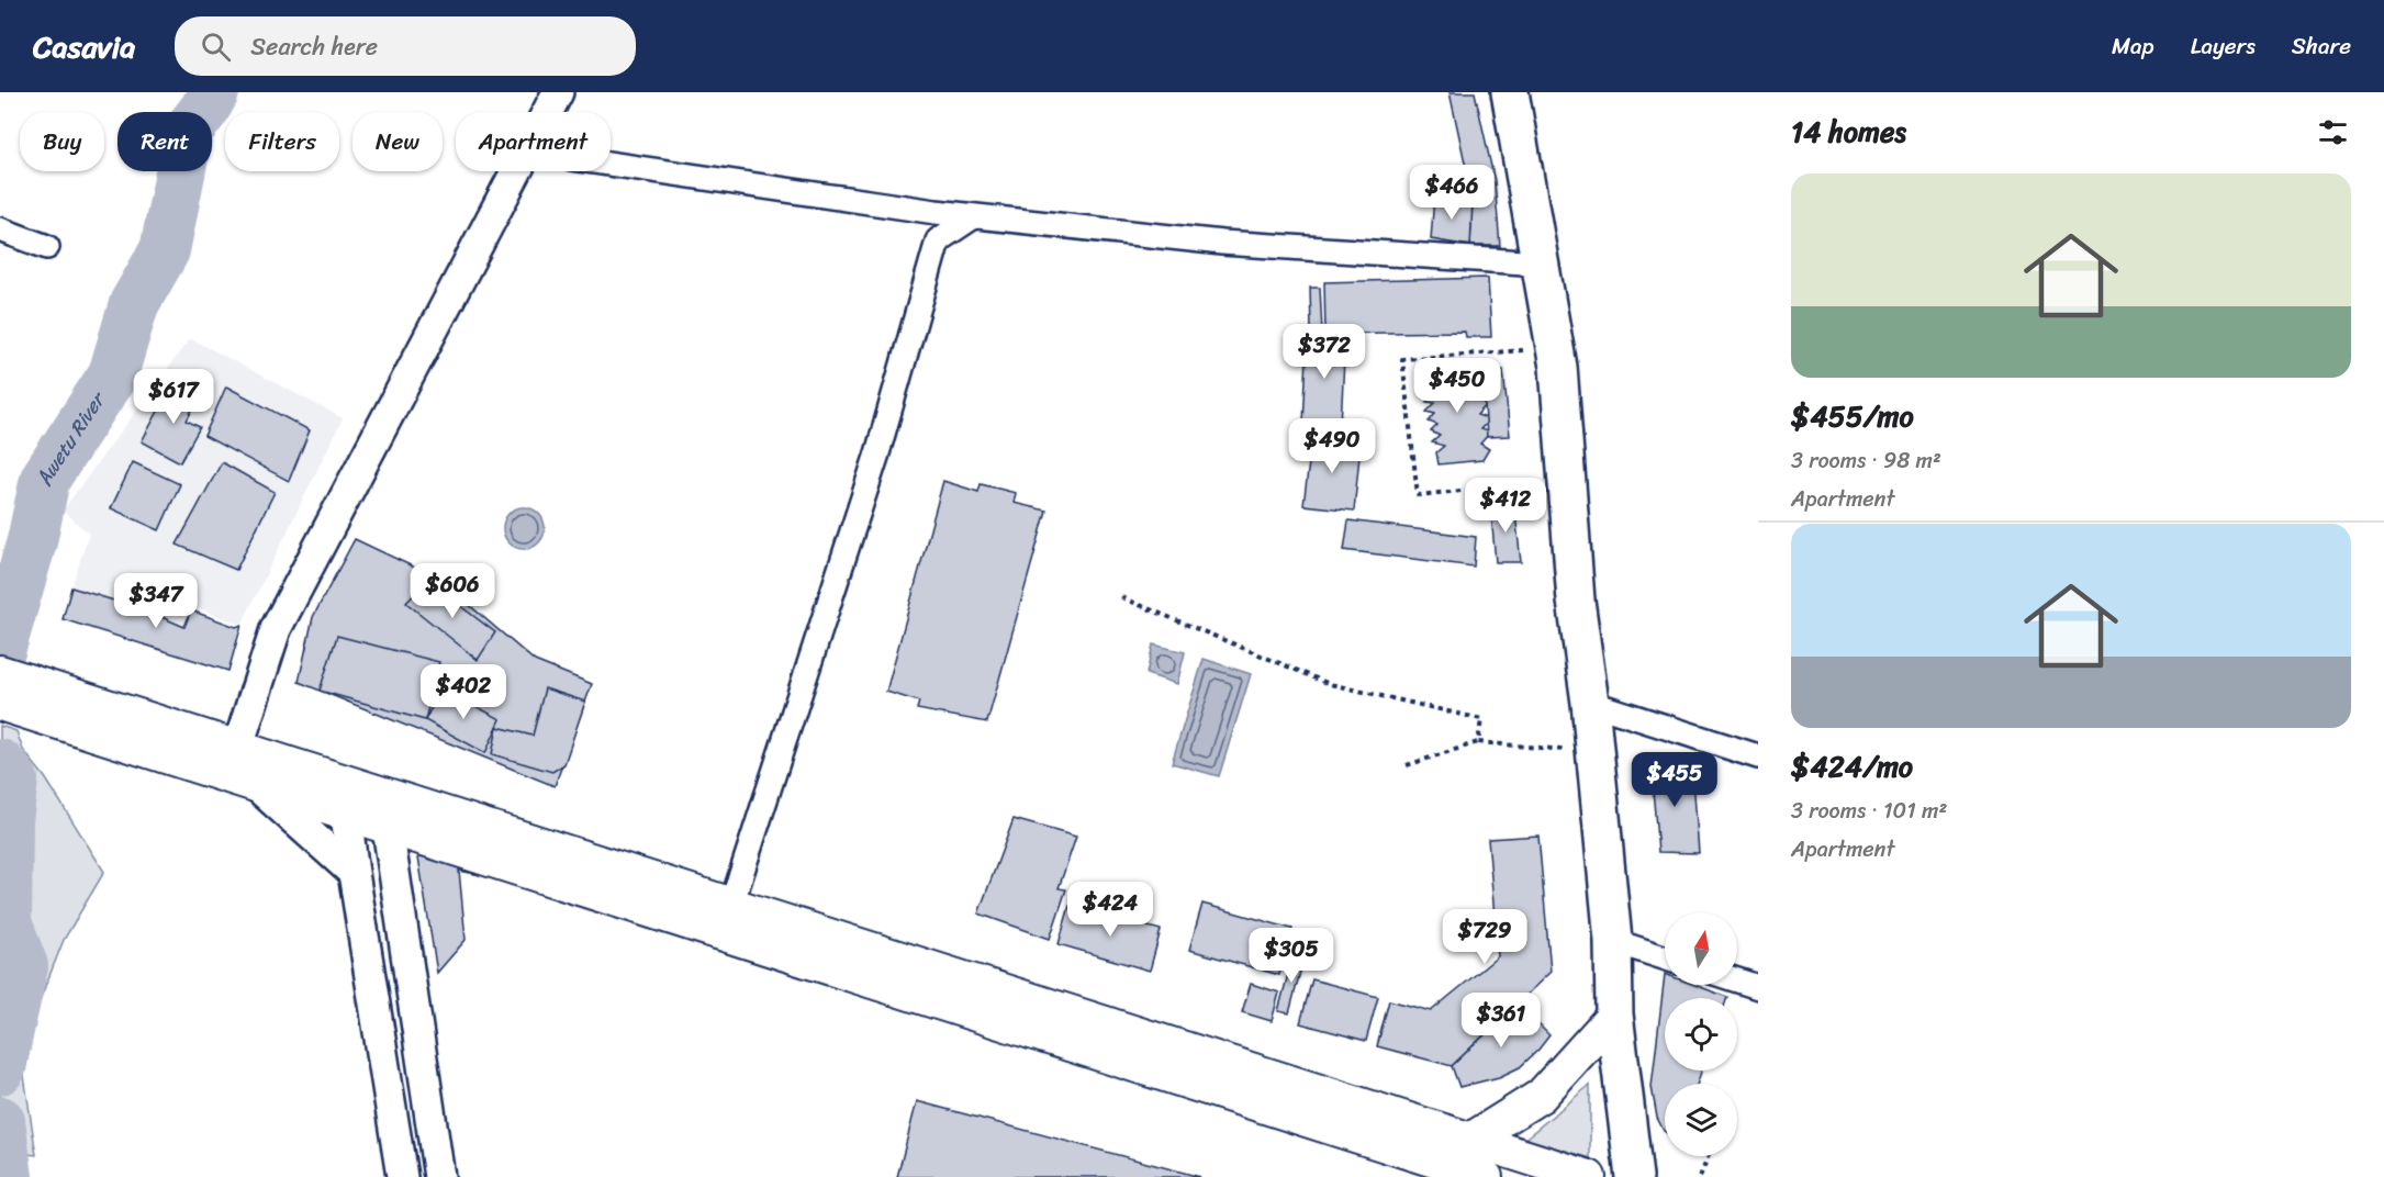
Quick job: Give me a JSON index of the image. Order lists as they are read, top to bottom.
{
  "water": ["Awetu River"],
  "north": "top",
  "page": {
    "header": "Casavia",
    "search": "Search here",
    "nav": ["Map", "Layers", "Share"],
    "heading": "14 homes",
    "chip": [
      "Buy",
      "Rent",
      "Filters",
      "New",
      "Apartment"
    ],
    "price": [
      "$466",
      "$372",
      "$450",
      "$617",
      "$490",
      "$412",
      "$606",
      "$347",
      "$402",
      "$455",
      "$424",
      "$729",
      "$305",
      "$361"
    ],
    "list": [
      {
        "name": "$455/mo",
        "note": "3 rooms · 98 m² · Apartment"
      },
      {
        "name": "$424/mo",
        "note": "3 rooms · 101 m² · Apartment"
      }
    ]
  }
}
